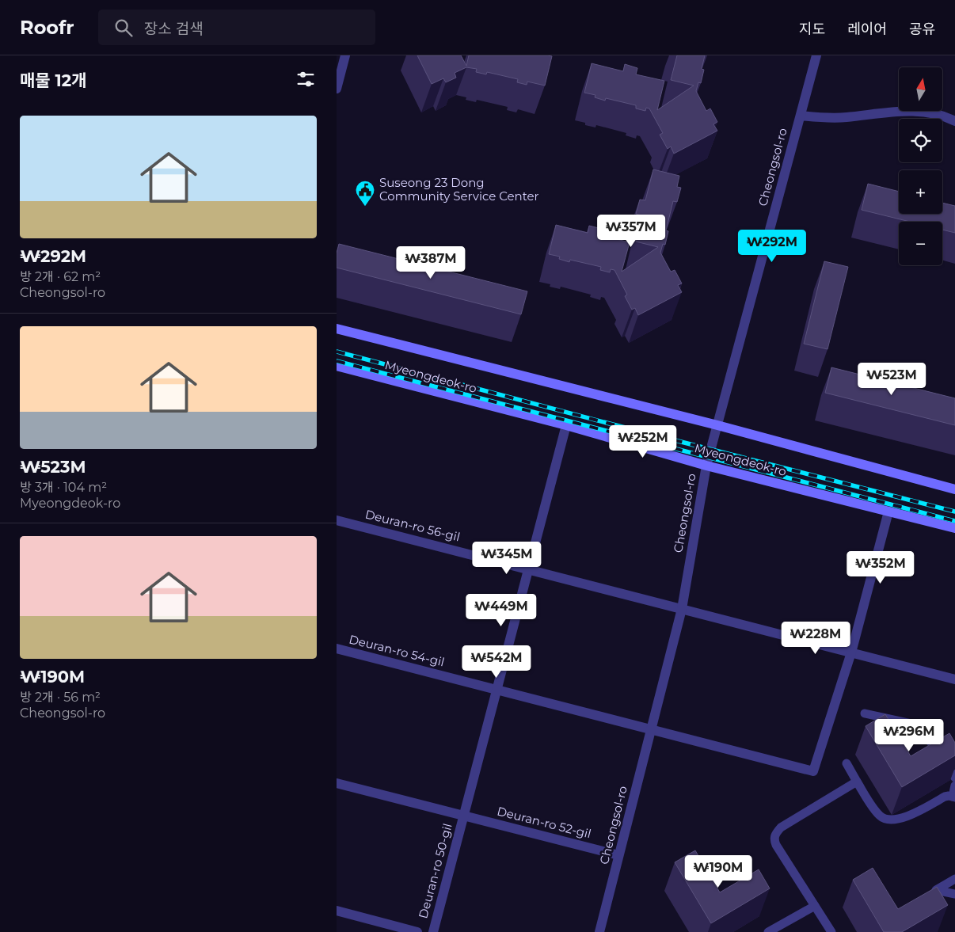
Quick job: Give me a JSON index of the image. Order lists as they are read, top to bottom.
{
  "streets": {
    "main road": ["Myeongdeok-ro"],
    "street": [
      "Cheongsol-ro",
      "Deuran-ro 56-gil",
      "Deuran-ro 54-gil",
      "Deuran-ro 52-gil",
      "Deuran-ro 50-gil"
    ]
  },
  "crossings": [
    ["Cheongsol-ro", "Myeongdeok-ro"],
    ["Cheongsol-ro", "Deuran-ro 56-gil"],
    ["Cheongsol-ro", "Deuran-ro 54-gil"],
    ["Cheongsol-ro", "Deuran-ro 52-gil"],
    ["Deuran-ro 56-gil", "Deuran-ro 54-gil"],
    ["Deuran-ro 52-gil", "Deuran-ro 50-gil"]
  ],
  "places": {
    "public building": ["Suseong 23 Dong Community Service Center"]
  },
  "north": "top",
  "page": {
    "header": "Roofr",
    "search": "장소 검색",
    "nav": ["지도", "레이어", "공유"],
    "heading": "매물 12개",
    "map_buttons": ["+", "−"],
    "list": [
      {
        "name": "₩292M",
        "note": "방 2개 · 62 m² · Cheongsol-ro"
      },
      {
        "name": "₩523M",
        "note": "방 3개 · 104 m² · Myeongdeok-ro"
      },
      {
        "name": "₩190M",
        "note": "방 2개 · 56 m² · Cheongsol-ro"
      }
    ],
    "price": [
      "₩357M",
      "₩292M",
      "₩387M",
      "₩523M",
      "₩252M",
      "₩345M",
      "₩352M",
      "₩449M",
      "₩228M",
      "₩542M",
      "₩296M",
      "₩190M"
    ]
  }
}
